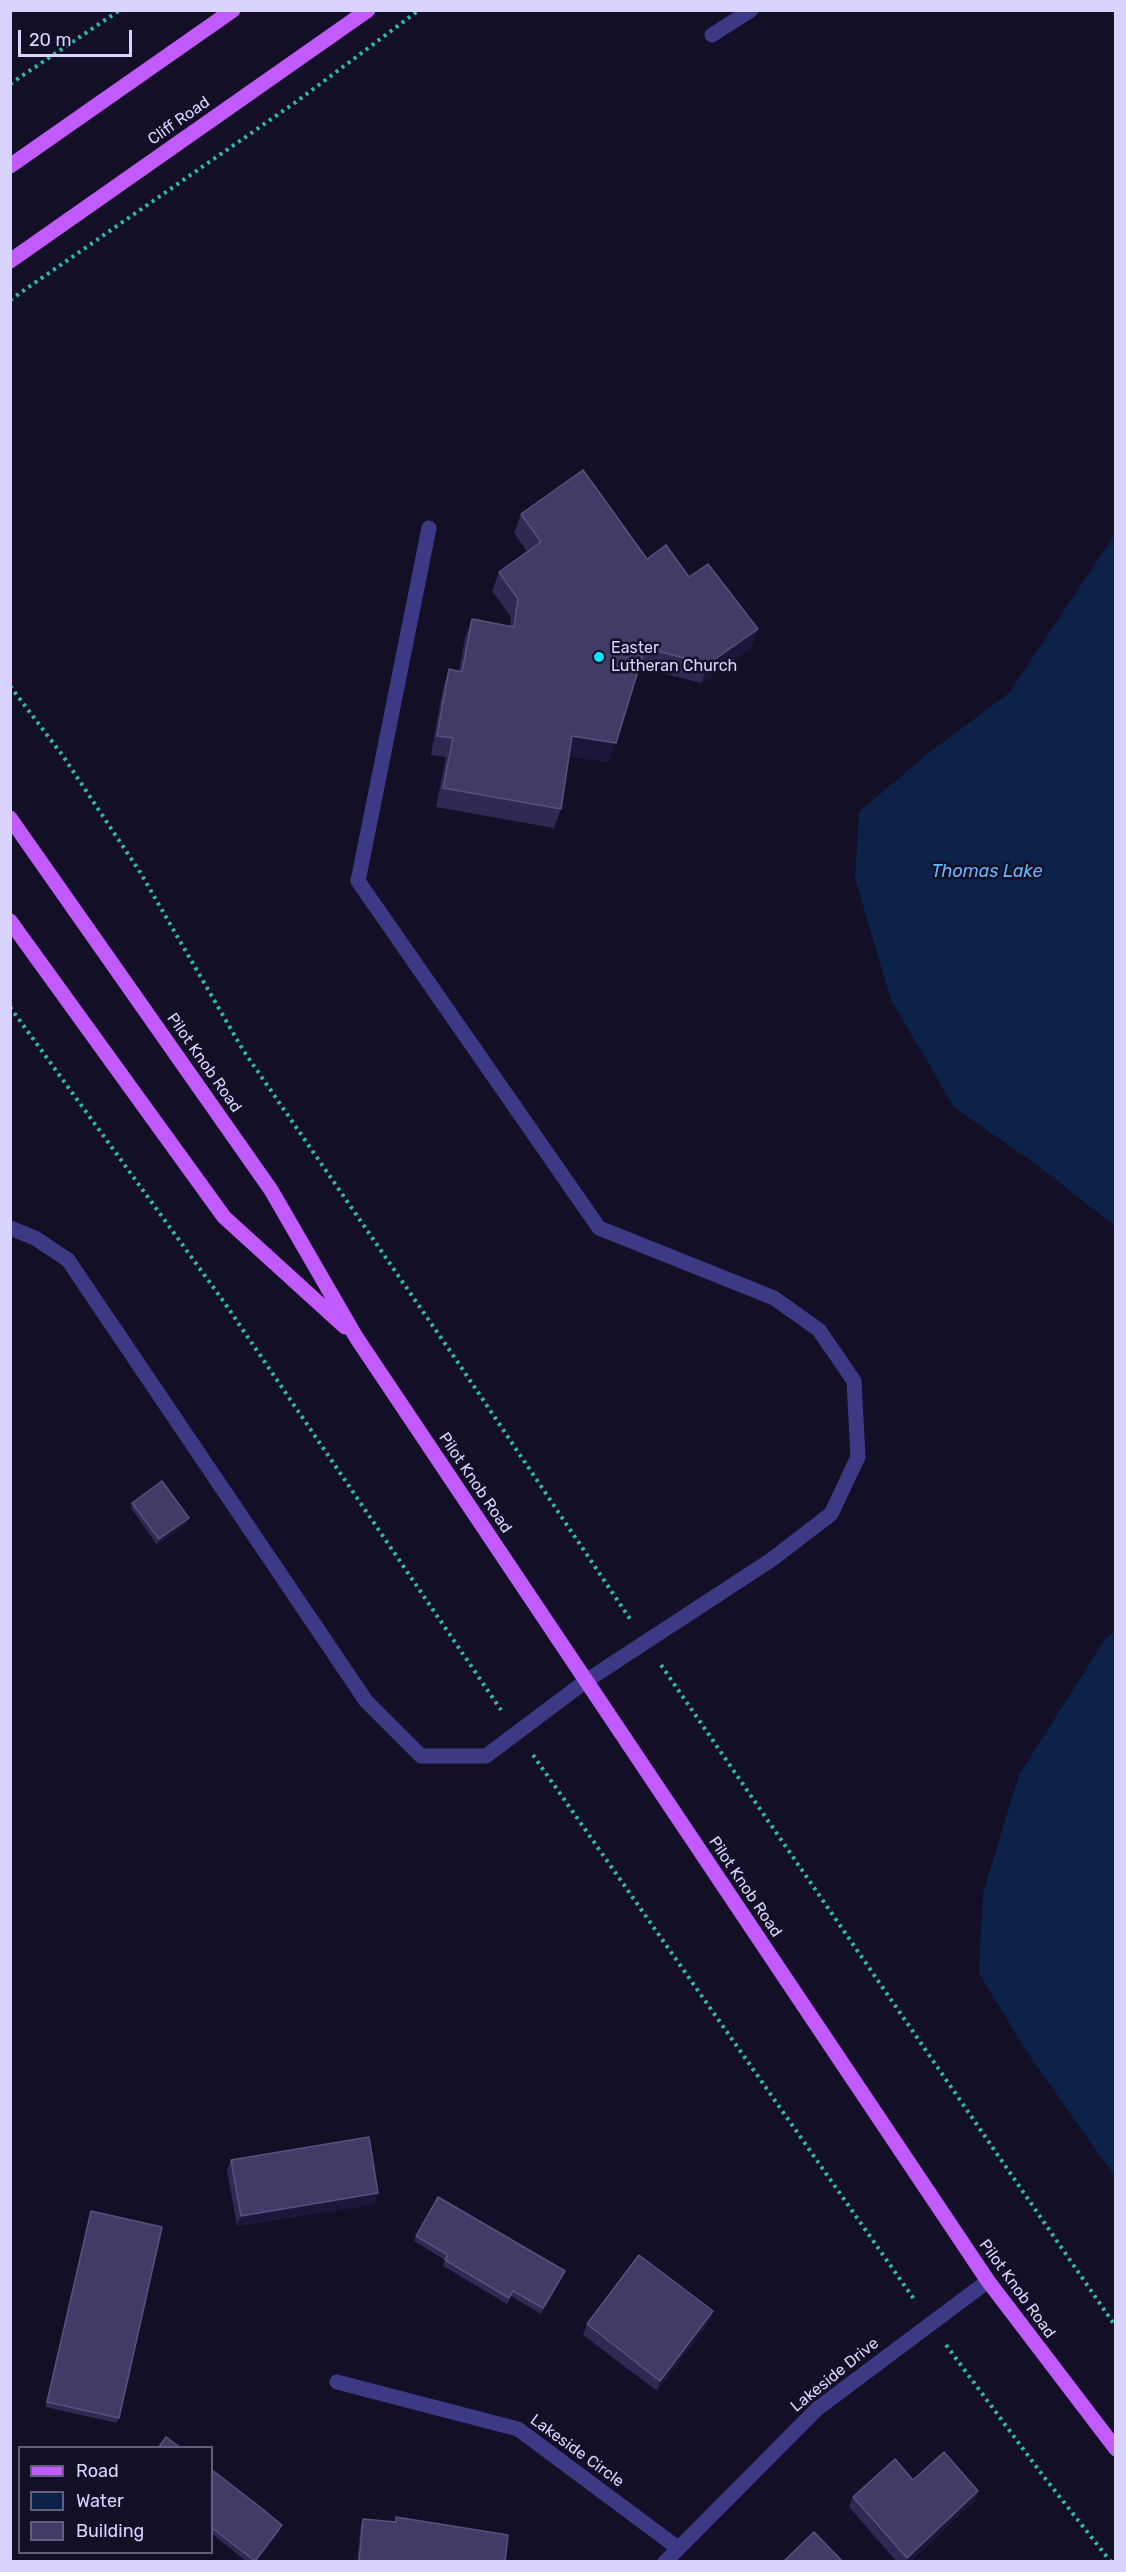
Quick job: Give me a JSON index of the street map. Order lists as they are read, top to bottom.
{
  "streets": {
    "main road": ["Cliff Road", "Pilot Knob Road"],
    "street": ["Lakeside Drive", "Lakeside Circle"]
  },
  "crossings": [
    ["Pilot Knob Road", "Lakeside Drive"],
    ["Lakeside Drive", "Lakeside Circle"]
  ],
  "water": ["Thomas Lake"],
  "places": ["Easter Lutheran Church"],
  "legend": ["Road", "Water", "Building"],
  "scale_bar": "20 m"
}
